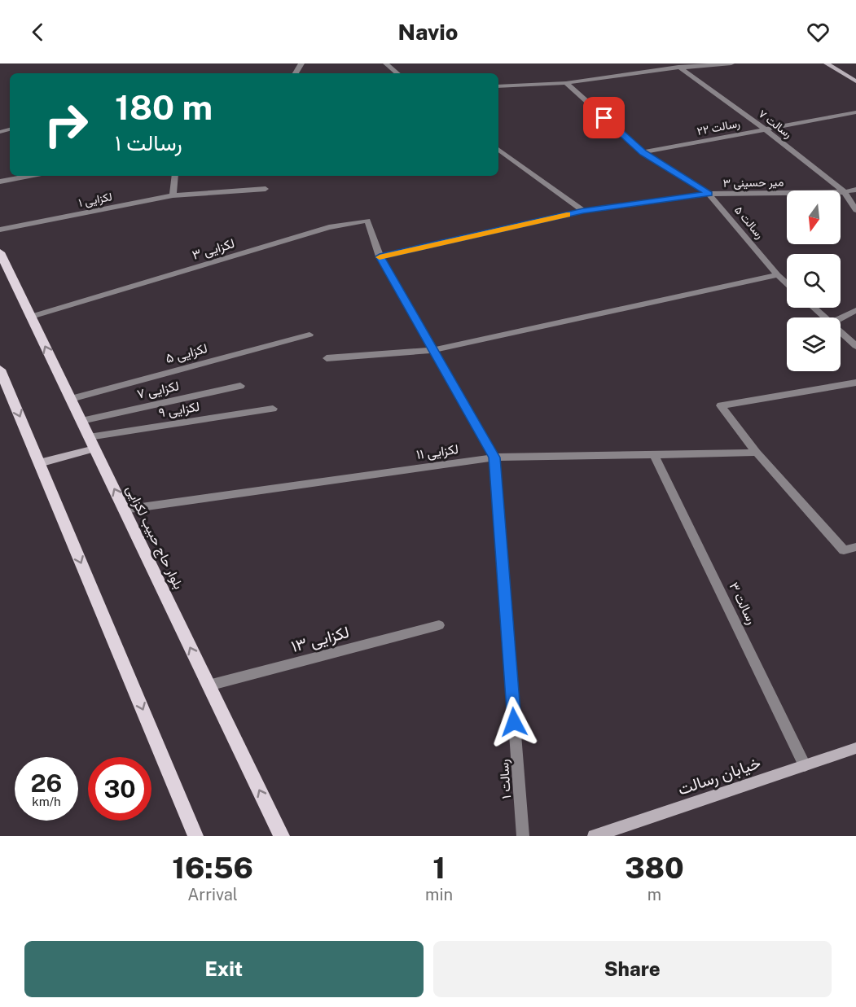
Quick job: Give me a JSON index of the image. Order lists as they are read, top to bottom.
{
  "streets": {
    "main road": ["بلوار حاج حبیب لکزايی"],
    "street": [
      "رسالت ۷",
      "رسالت ۲۲",
      "میر حسینی ۳",
      "لکزایی ۱",
      "رسالت ۵",
      "لکزایی ۳",
      "لکزایی ۵",
      "لکزایی ۷",
      "لکزایی ۹",
      "لکزایی ۱۱",
      "رسالت ۳",
      "لکزایی ۱۳",
      "خیابان رسالت",
      "رسالت ۱"
    ]
  },
  "crossings": [
    ["رسالت ۷", "رسالت ۲۲"],
    ["رسالت ۷", "میر حسینی ۳"],
    ["رسالت ۲۲", "رسالت ۵"],
    ["میر حسینی ۳", "رسالت ۵"],
    ["لکزایی ۳", "بلوار حاج حبیب لکزايی"],
    ["لکزایی ۳", "رسالت ۱"],
    ["لکزایی ۵", "بلوار حاج حبیب لکزايی"],
    ["لکزایی ۷", "بلوار حاج حبیب لکزايی"],
    ["لکزایی ۹", "بلوار حاج حبیب لکزايی"],
    ["لکزایی ۱۱", "بلوار حاج حبیب لکزايی"],
    ["لکزایی ۱۱", "رسالت ۳"],
    ["لکزایی ۱۱", "رسالت ۱"],
    ["بلوار حاج حبیب لکزايی", "لکزایی ۱۳"],
    ["رسالت ۳", "خیابان رسالت"]
  ],
  "north": "bottom",
  "page": {
    "header": "Navio",
    "turn": ["180 m", "رسالت ۱"],
    "speed": "26 km/h",
    "limit": "30",
    "eta": [
      "16:56",
      "Arrival",
      "1",
      "min",
      "380",
      "m"
    ],
    "buttons": ["Exit", "Share"]
  }
}
